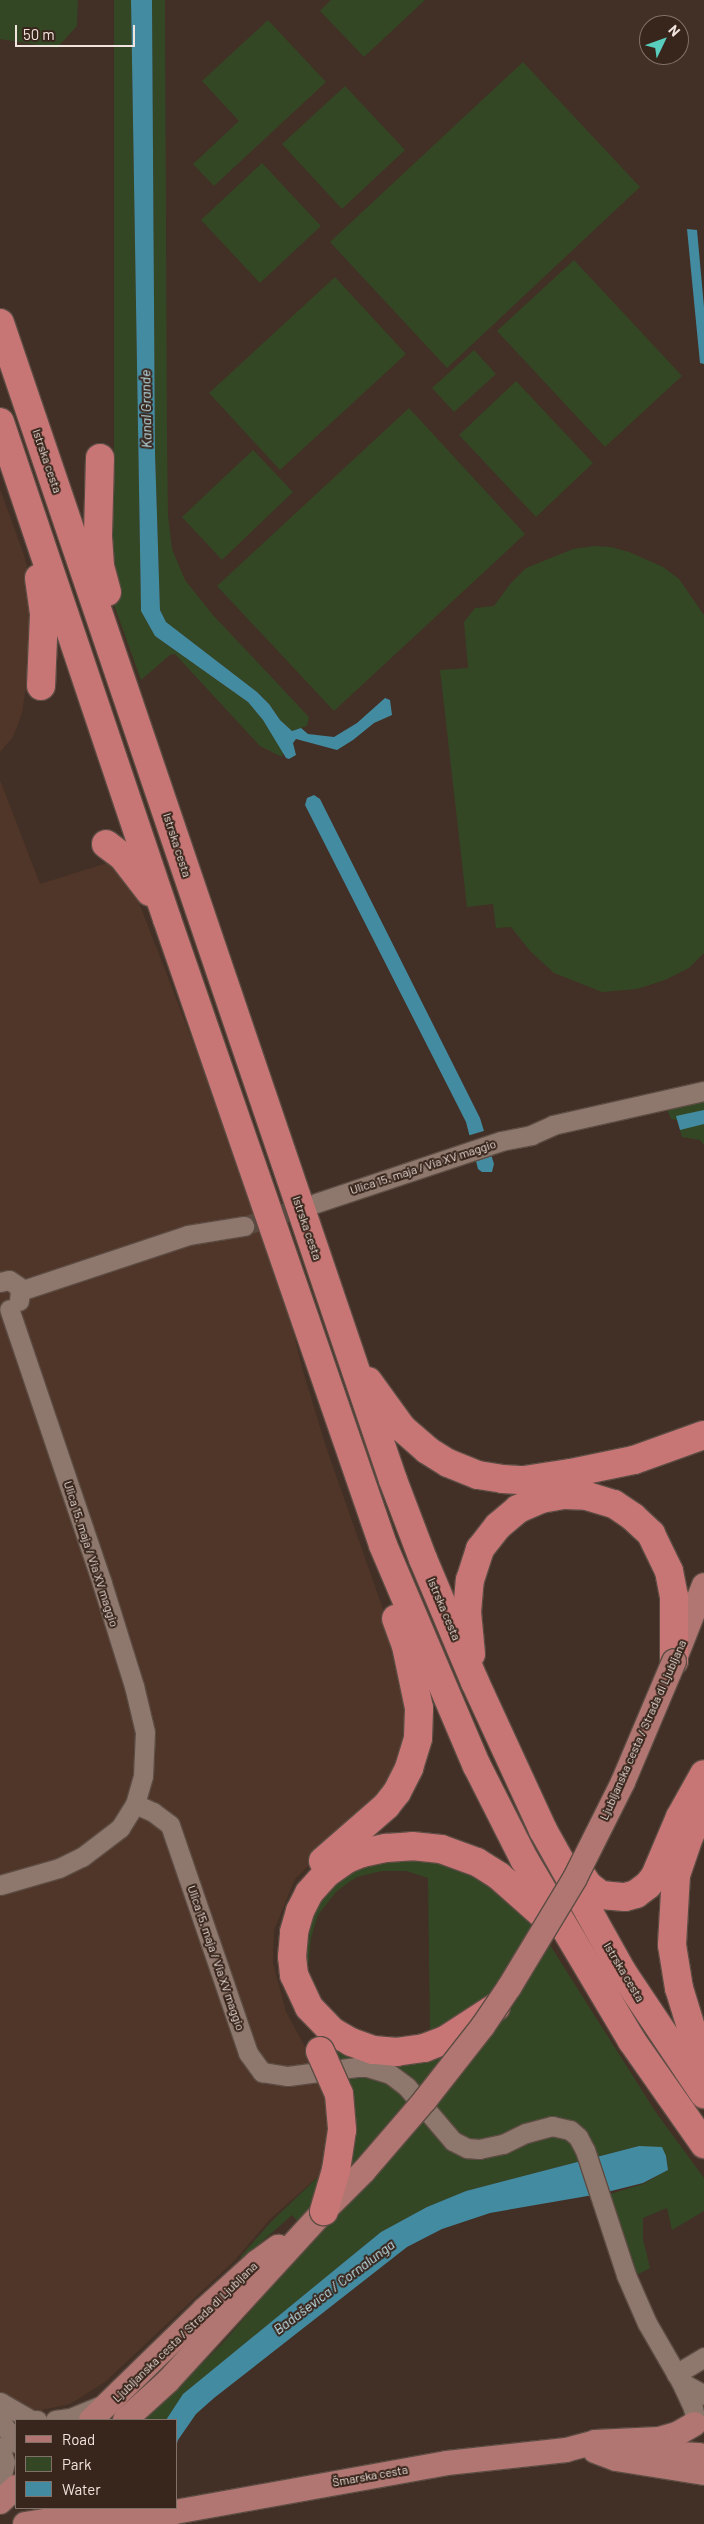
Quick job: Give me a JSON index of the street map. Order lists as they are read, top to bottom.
{
  "streets": {
    "highway": ["Istrska cesta"],
    "main road": ["Ljubljanska cesta / Strada di Ljubljana", "Šmarska cesta"],
    "street": ["Ulica 15. maja / Via XV maggio"]
  },
  "water": ["Kanal Grande", "Badaševica / Cornalunga"],
  "legend": ["Road", "Park", "Water"],
  "scale_bar": "50 m",
  "north": "top right"
}
